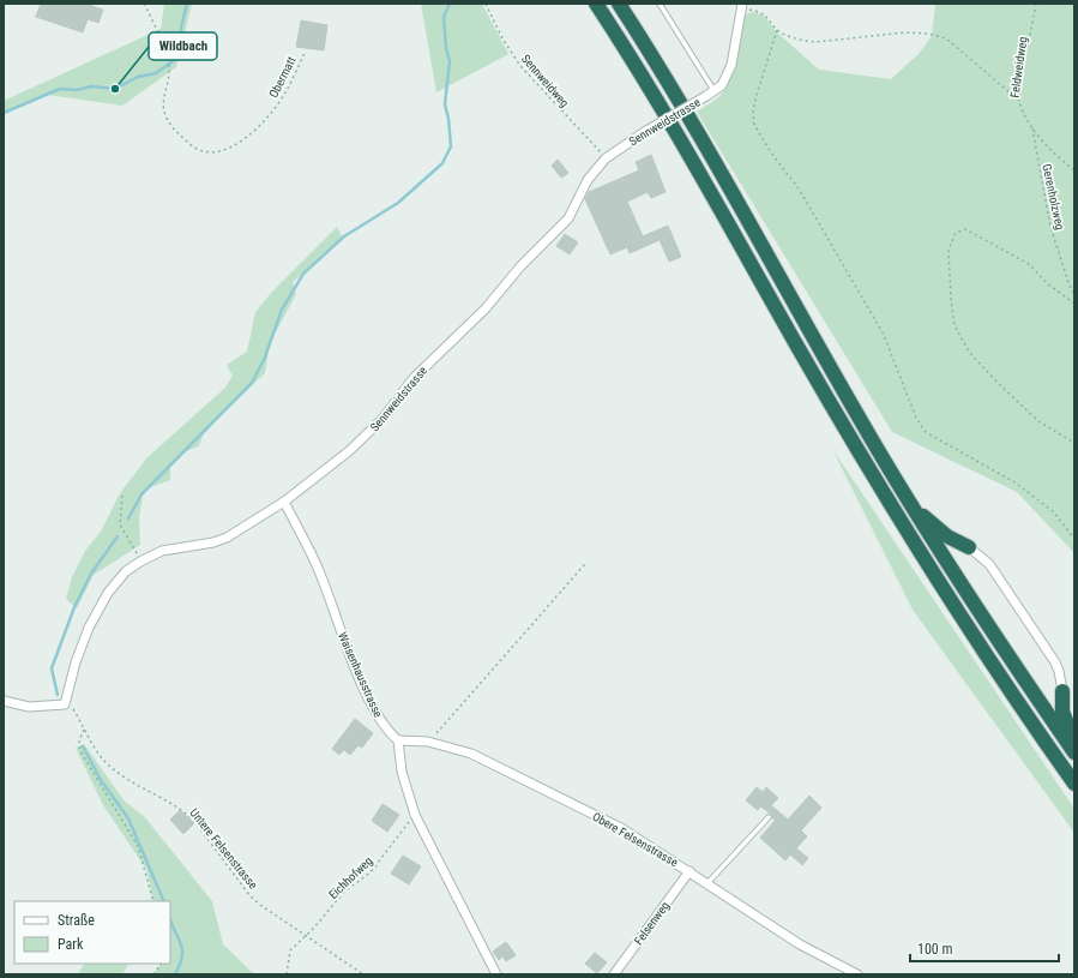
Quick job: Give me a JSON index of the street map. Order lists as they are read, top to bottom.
{
  "streets": {
    "street": [
      "Sennweidstrasse",
      "Waisenhausstrasse",
      "Obere Felsenstrasse",
      "Felsenweg"
    ],
    "path": [
      "Feldweidweg",
      "Obermatt",
      "Sennweidweg",
      "Gerenholzweg",
      "Untere Felsenstrasse",
      "Eichhofweg"
    ]
  },
  "crossings": [
    ["Feldweidweg", "Gerenholzweg"],
    ["Sennweidweg", "Sennweidstrasse"],
    ["Sennweidstrasse", "Waisenhausstrasse"],
    ["Sennweidstrasse", "Untere Felsenstrasse"],
    ["Waisenhausstrasse", "Obere Felsenstrasse"],
    ["Obere Felsenstrasse", "Felsenweg"],
    ["Untere Felsenstrasse", "Eichhofweg"]
  ],
  "places": ["Wildbach"],
  "legend": ["Straße", "Park"],
  "scale_bar": "100 m"
}
